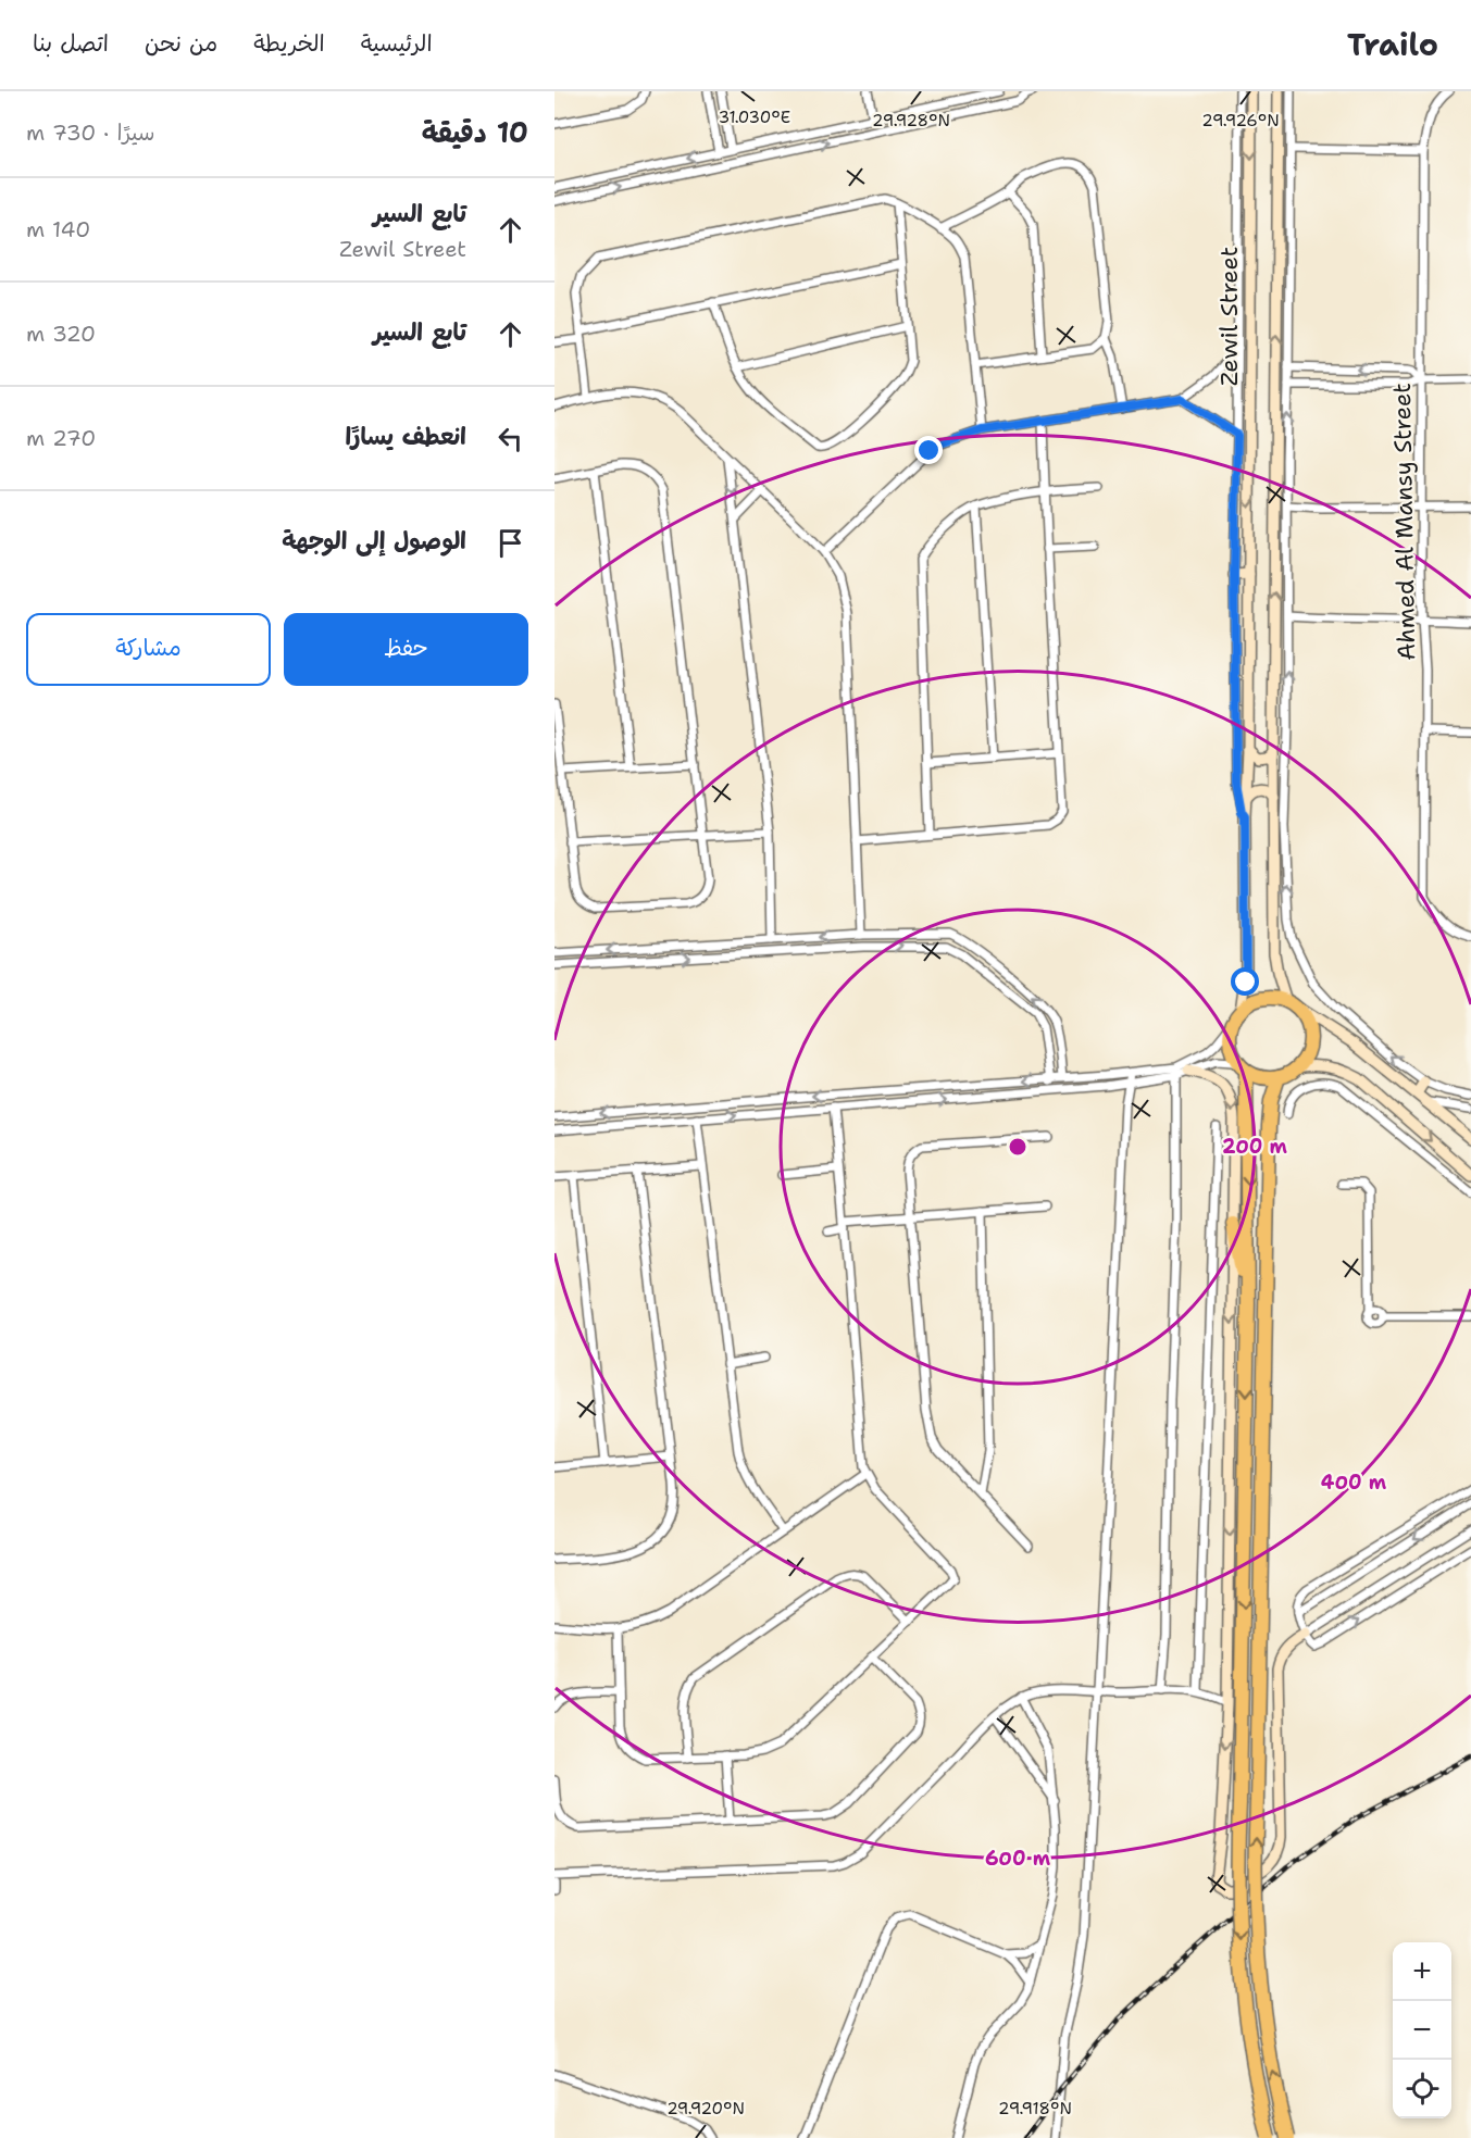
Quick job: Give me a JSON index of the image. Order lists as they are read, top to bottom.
{
  "streets": {
    "main road": ["Zewil Street"],
    "street": ["Ahmed Al Mansy Street"]
  },
  "page": {
    "header": "Trailo",
    "nav": [
      "الرئيسية",
      "الخريطة",
      "من نحن",
      "اتصل بنا"
    ],
    "heading": ["10 دقيقة", "سيرًا · 730 m"],
    "list": [
      ["تابع السير", "Zewil Street", "140 m"],
      ["تابع السير", "320 m"],
      ["انعطف يسارًا", "270 m"],
      "الوصول إلى الوجهة"
    ],
    "buttons": ["حفظ", "مشاركة"],
    "map_buttons": ["+", "−"]
  },
  "coordinates": [
    "31.030°E",
    "29.928°N",
    "29.926°N",
    "29.920°N",
    "29.918°N"
  ],
  "rings": ["200 m", "400 m", "600 m"]
}
